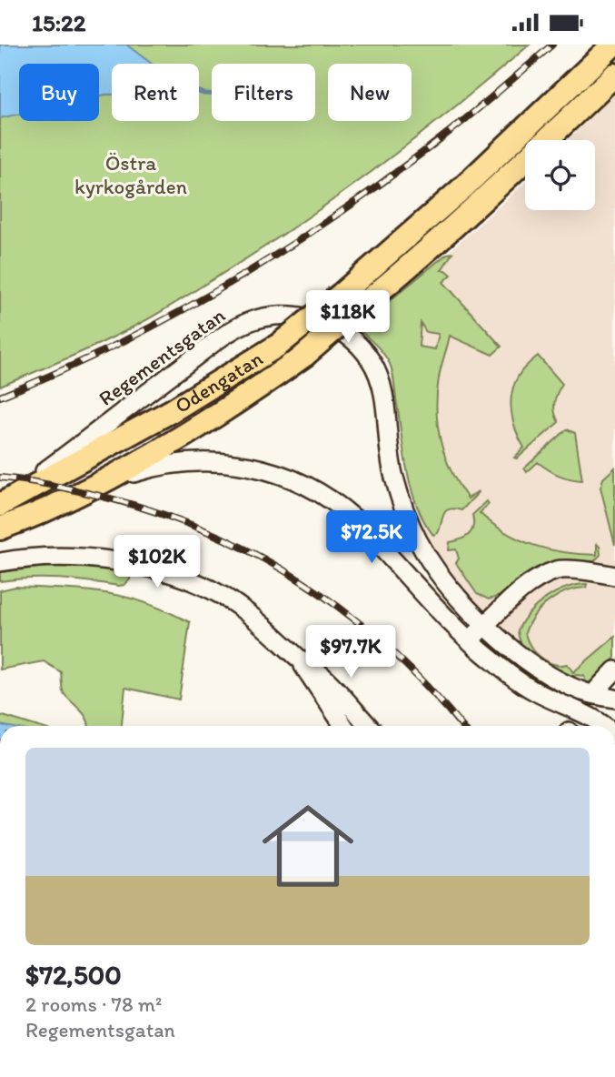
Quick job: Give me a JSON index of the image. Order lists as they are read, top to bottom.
{
  "streets": {
    "main road": ["Odengatan"],
    "street": ["Regementsgatan"]
  },
  "crossings": [
    ["Regementsgatan", "Odengatan"]
  ],
  "parks": ["Östra kyrkogården"],
  "page": {
    "status": "15:22",
    "chip": [
      "Buy",
      "Rent",
      "Filters",
      "New"
    ],
    "price": [
      "$118K",
      "$72.5K",
      "$102K",
      "$97.7K"
    ],
    "list": [
      {
        "name": "$72,500",
        "note": "2 rooms · 78 m² · Regementsgatan"
      }
    ]
  }
}
